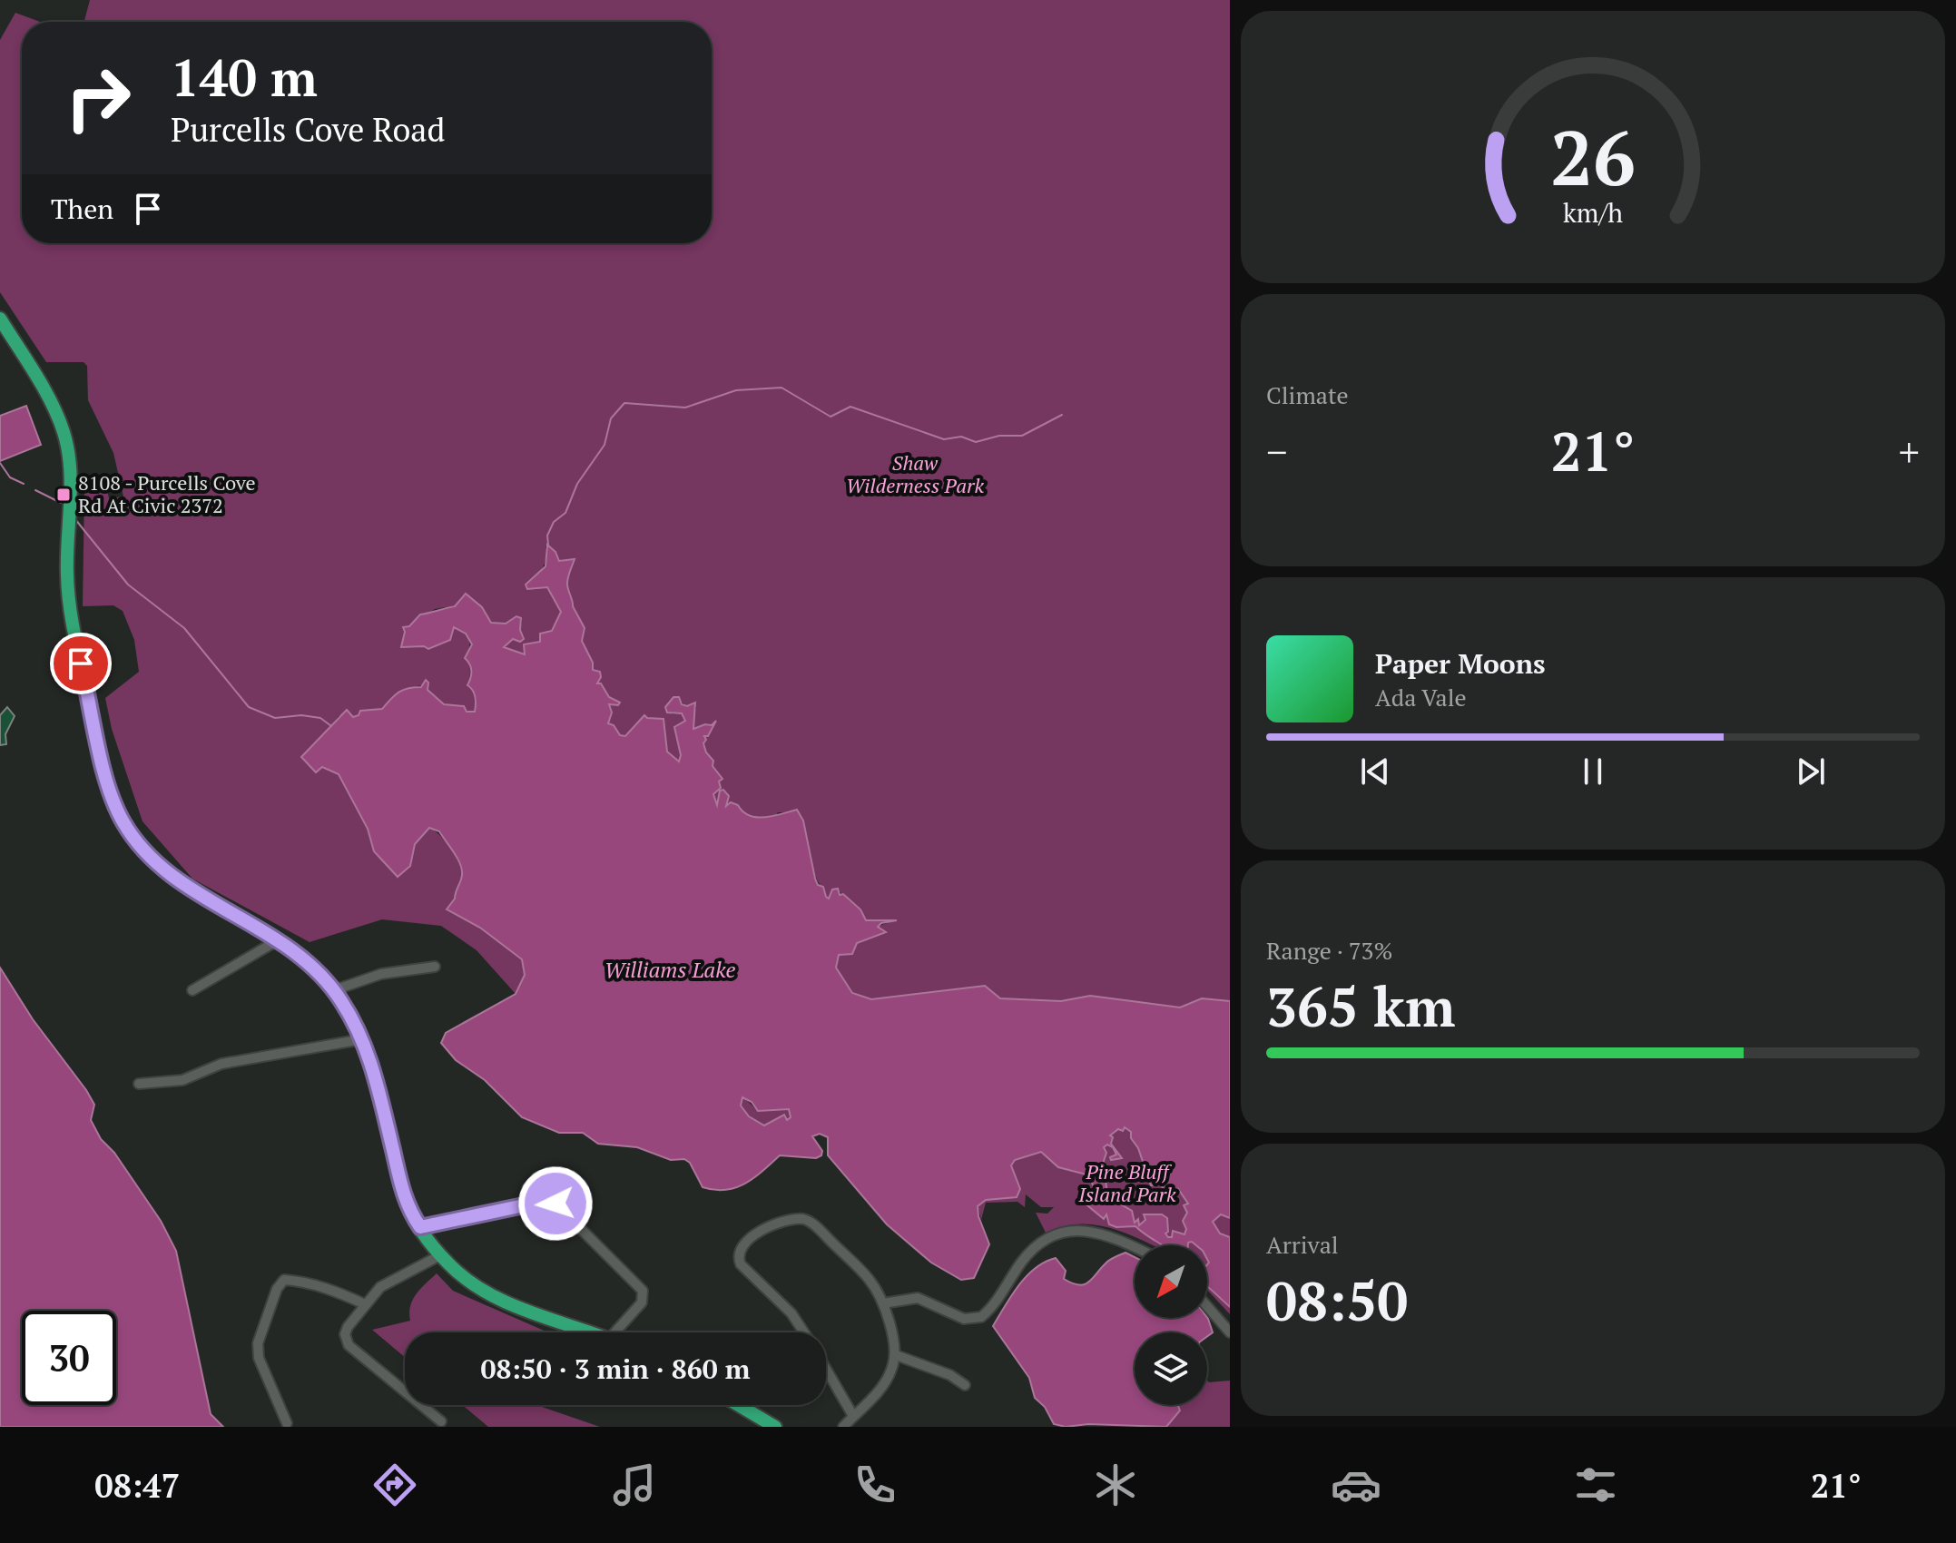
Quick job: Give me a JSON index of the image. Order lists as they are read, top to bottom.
{
  "water": ["Williams Lake"],
  "parks": ["Shaw Wilderness Park", "Pine Bluff Island Park"],
  "places": {
    "transit": ["8108 - Purcells Cove Rd At Civic 2372"]
  },
  "north": "bottom left",
  "page": {
    "turn": ["140 m", "Purcells Cove Road"],
    "then": "Then",
    "tile": [
      "Climate",
      ["Range · 73%", "365 km"],
      ["Arrival", "08:50"]
    ],
    "heat": ["−", "21°", "+"],
    "song": ["Paper Moons", "Ada Vale"],
    "limit": "30",
    "trip": "08:50 · 3 min · 860 m",
    "tabs": ["08:47", "21°"],
    "gauge": ["26", "km/h"]
  }
}
